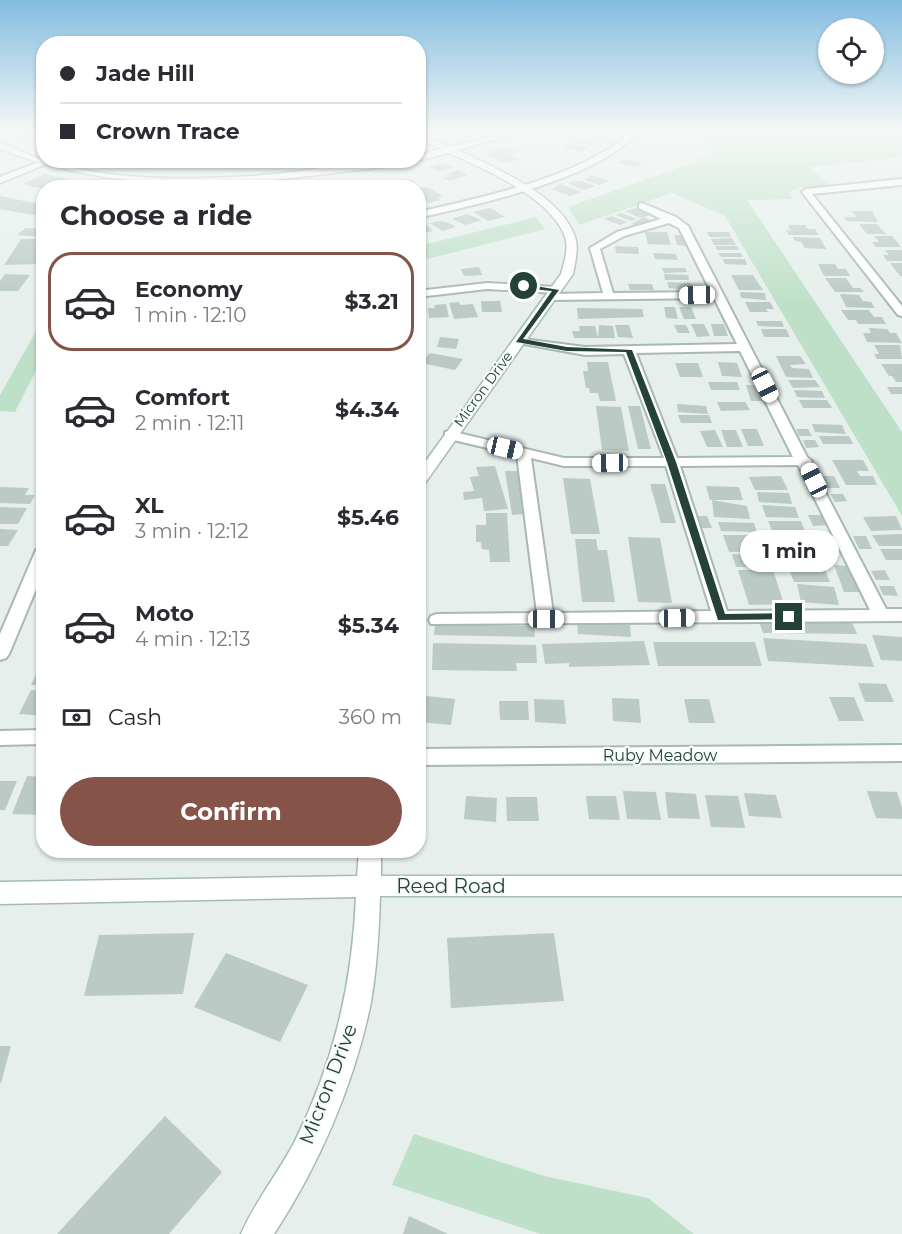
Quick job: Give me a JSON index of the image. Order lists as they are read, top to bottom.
{
  "streets": {
    "street": ["Micron Drive", "Ruby Meadow", "Reed Road"]
  },
  "crossings": [
    ["Micron Drive", "Reed Road"]
  ],
  "page": {
    "banner": ["Jade Hill", "Crown Trace"],
    "heading": "Choose a ride",
    "list": [
      {
        "name": "Economy",
        "note": "1 min · 12:10",
        "value": "$3.21"
      },
      {
        "name": "Comfort",
        "note": "2 min · 12:11",
        "value": "$4.34"
      },
      {
        "name": "XL",
        "note": "3 min · 12:12",
        "value": "$5.46"
      },
      {
        "name": "Moto",
        "note": "4 min · 12:13",
        "value": "$5.34"
      }
    ],
    "bubble": "1 min",
    "pay": ["Cash", "360 m"],
    "buttons": "Confirm"
  }
}
